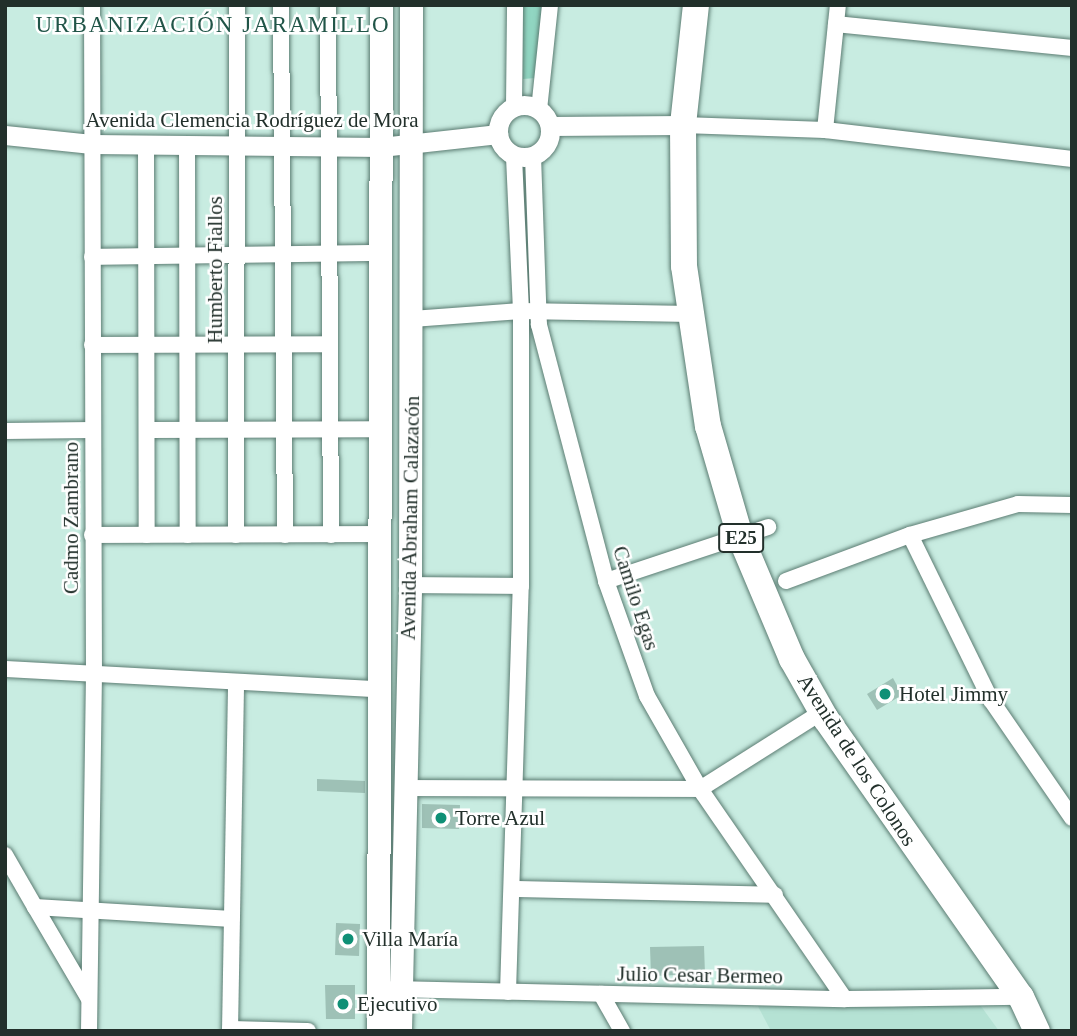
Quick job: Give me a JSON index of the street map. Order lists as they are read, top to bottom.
{
  "streets": {
    "highway": ["E25", "Avenida de los Colonos"],
    "main road": ["Avenida Abraham Calazacón"],
    "street": [
      "Avenida Clemencia Rodríguez de Mora",
      "Humberto Fiallos",
      "Cadmo Zambrano",
      "Camilo Egas",
      "Julio Cesar Bermeo"
    ]
  },
  "crossings": [
    ["Avenida Clemencia Rodríguez de Mora", "Humberto Fiallos"],
    ["Avenida Clemencia Rodríguez de Mora", "Cadmo Zambrano"],
    ["Avenida Clemencia Rodríguez de Mora", "Avenida Abraham Calazacón"],
    ["Avenida Clemencia Rodríguez de Mora", "Camilo Egas"],
    ["Avenida Abraham Calazacón", "Julio Cesar Bermeo"],
    ["Camilo Egas", "Julio Cesar Bermeo"],
    ["Avenida de los Colonos", "Julio Cesar Bermeo"]
  ],
  "districts": ["URBANIZACIÓN JARAMILLO"],
  "places": [
    "Hotel Jimmy",
    "Torre Azul",
    "Villa María",
    "Ejecutivo"
  ]
}
